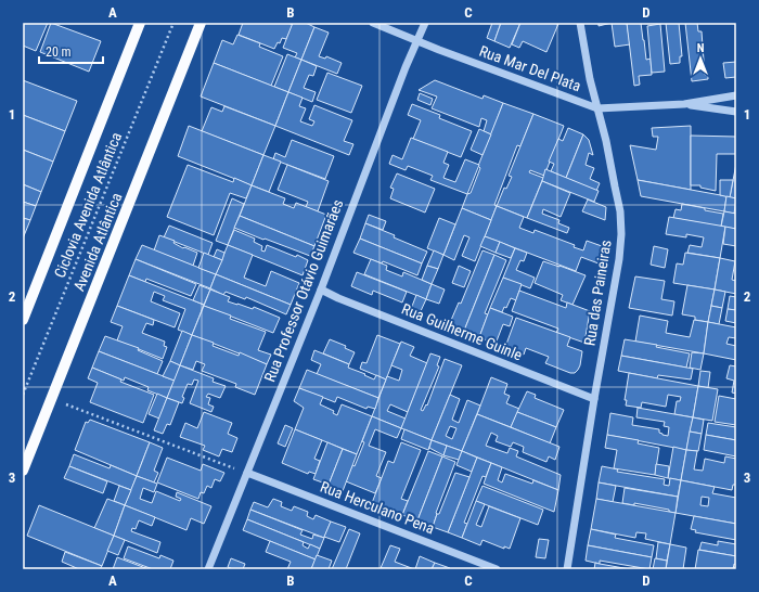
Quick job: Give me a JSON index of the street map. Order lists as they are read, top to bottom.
{
  "streets": {
    "main road": ["Avenida Atlântica"],
    "street": [
      "Rua Mar Del Plata",
      "Rua Professor Otávio Guimarães",
      "Rua das Paineiras",
      "Rua Guilherme Guinle",
      "Rua Herculano Pena"
    ],
    "path": ["Ciclovia Avenida Atlântica"]
  },
  "crossings": [
    ["Rua Mar Del Plata", "Rua Professor Otávio Guimarães"],
    ["Rua Mar Del Plata", "Rua das Paineiras"],
    ["Rua Professor Otávio Guimarães", "Rua Guilherme Guinle"],
    ["Rua Professor Otávio Guimarães", "Rua Herculano Pena"],
    ["Rua das Paineiras", "Rua Guilherme Guinle"]
  ],
  "scale_bar": "20 m",
  "north": "top",
  "grid": {
    "columns": [
      "A",
      "B",
      "C",
      "D"
    ],
    "rows": ["1", "2", "3"]
  }
}
